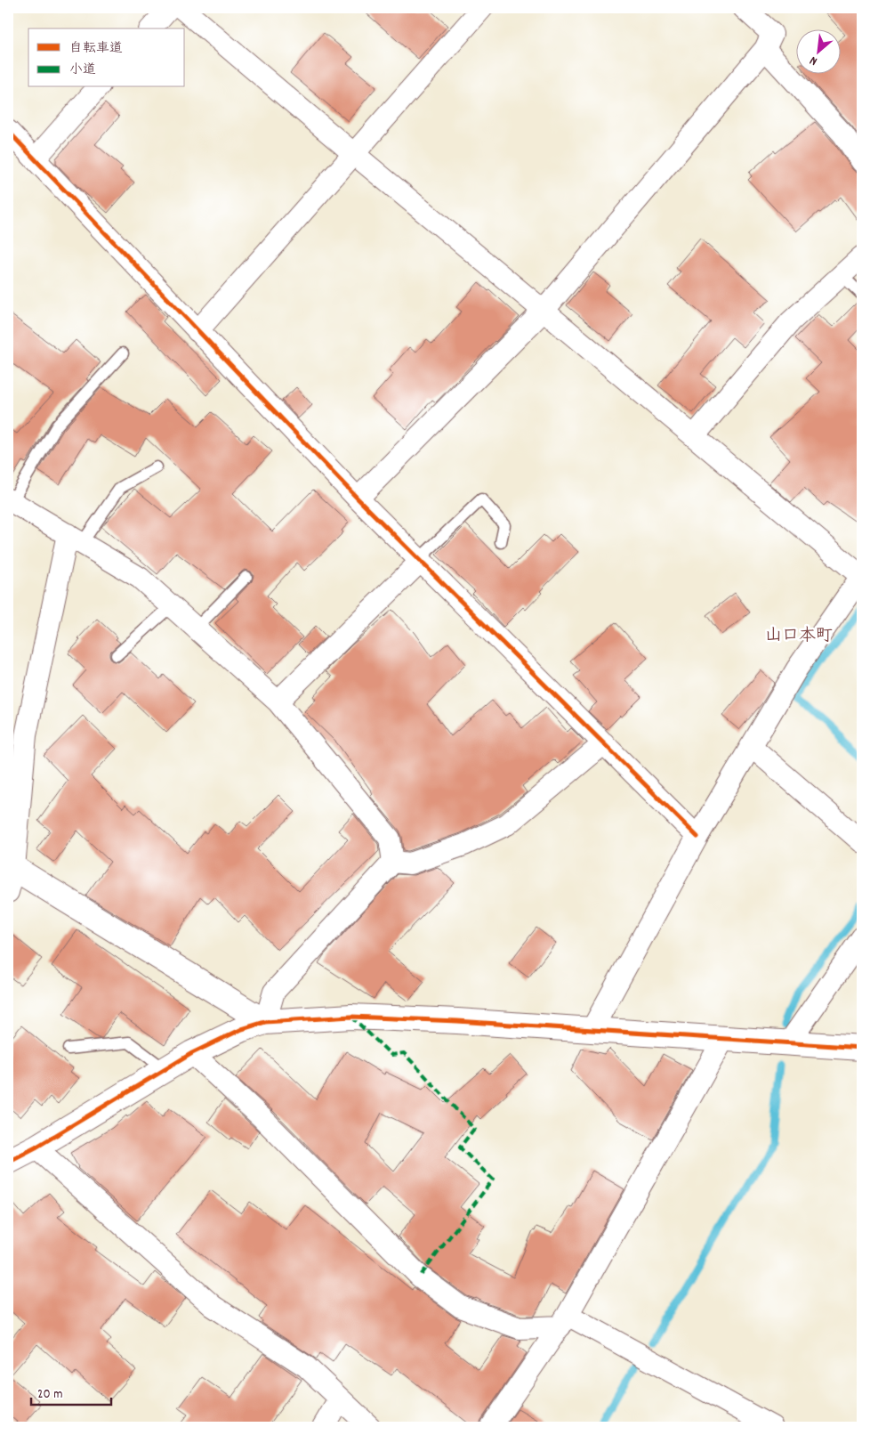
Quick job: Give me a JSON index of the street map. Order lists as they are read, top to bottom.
{
  "districts": ["山口本町"],
  "legend": ["自転車道", "小道"],
  "scale_bar": "20 m",
  "north": "bottom left"
}
